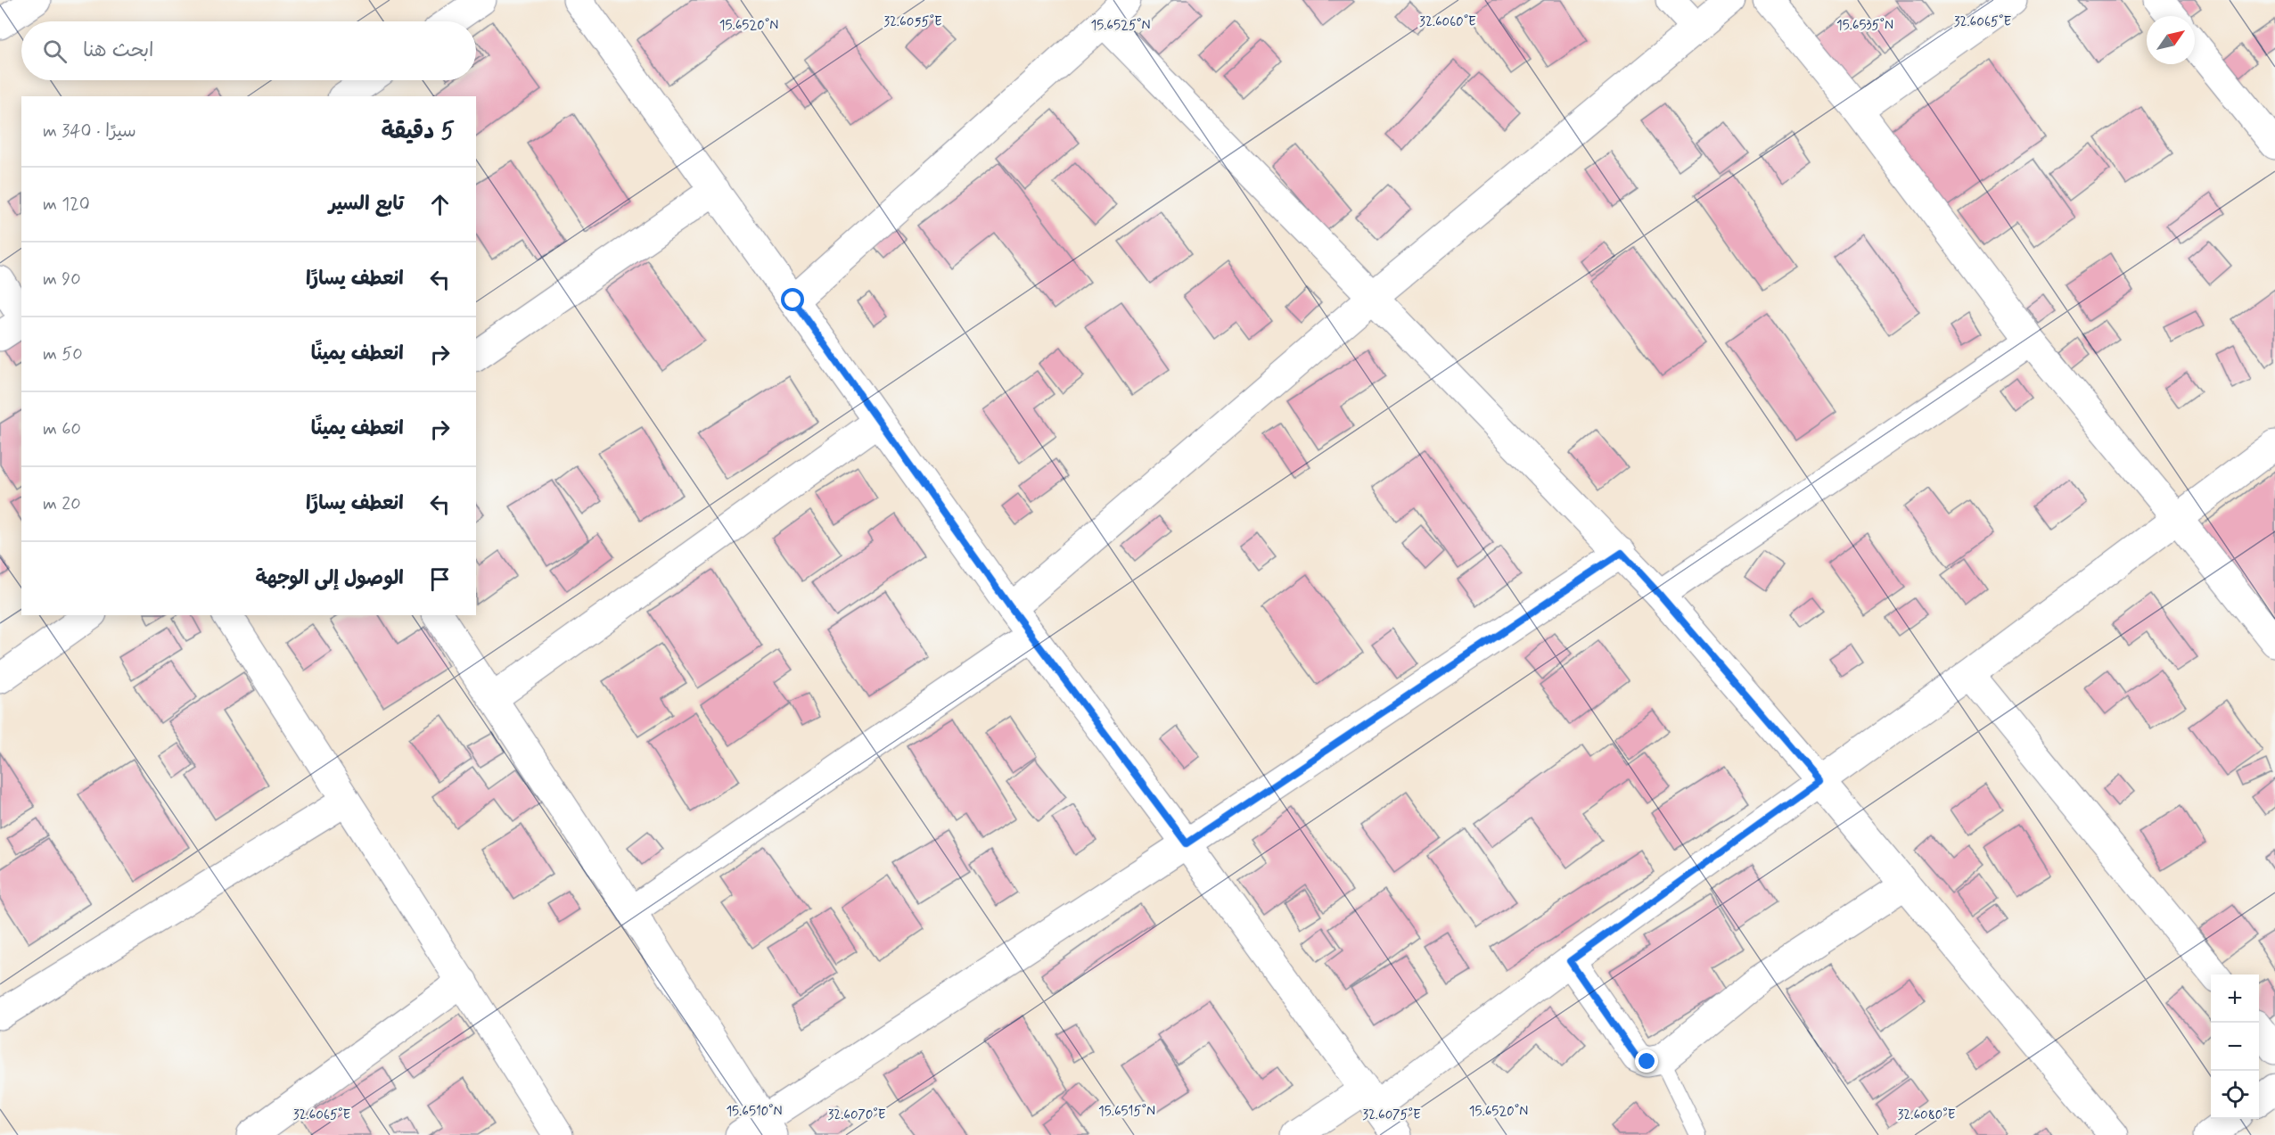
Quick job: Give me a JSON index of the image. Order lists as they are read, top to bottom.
{
  "north": "top right",
  "page": {
    "search": "ابحث هنا",
    "heading": ["5 دقيقة", "سيرًا · 340 m"],
    "list": [
      ["تابع السير", "120 m"],
      ["انعطف يسارًا", "90 m"],
      ["انعطف يمينًا", "50 m"],
      ["انعطف يمينًا", "60 m"],
      ["انعطف يسارًا", "20 m"],
      "الوصول إلى الوجهة"
    ],
    "map_buttons": ["+", "−"]
  },
  "coordinates": [
    "32.6055°E",
    "32.6060°E",
    "32.6065°E",
    "15.6520°N",
    "15.6525°N",
    "15.6535°N",
    "15.6510°N",
    "15.6515°N",
    "32.6070°E",
    "32.6075°E",
    "32.6080°E"
  ]
}
